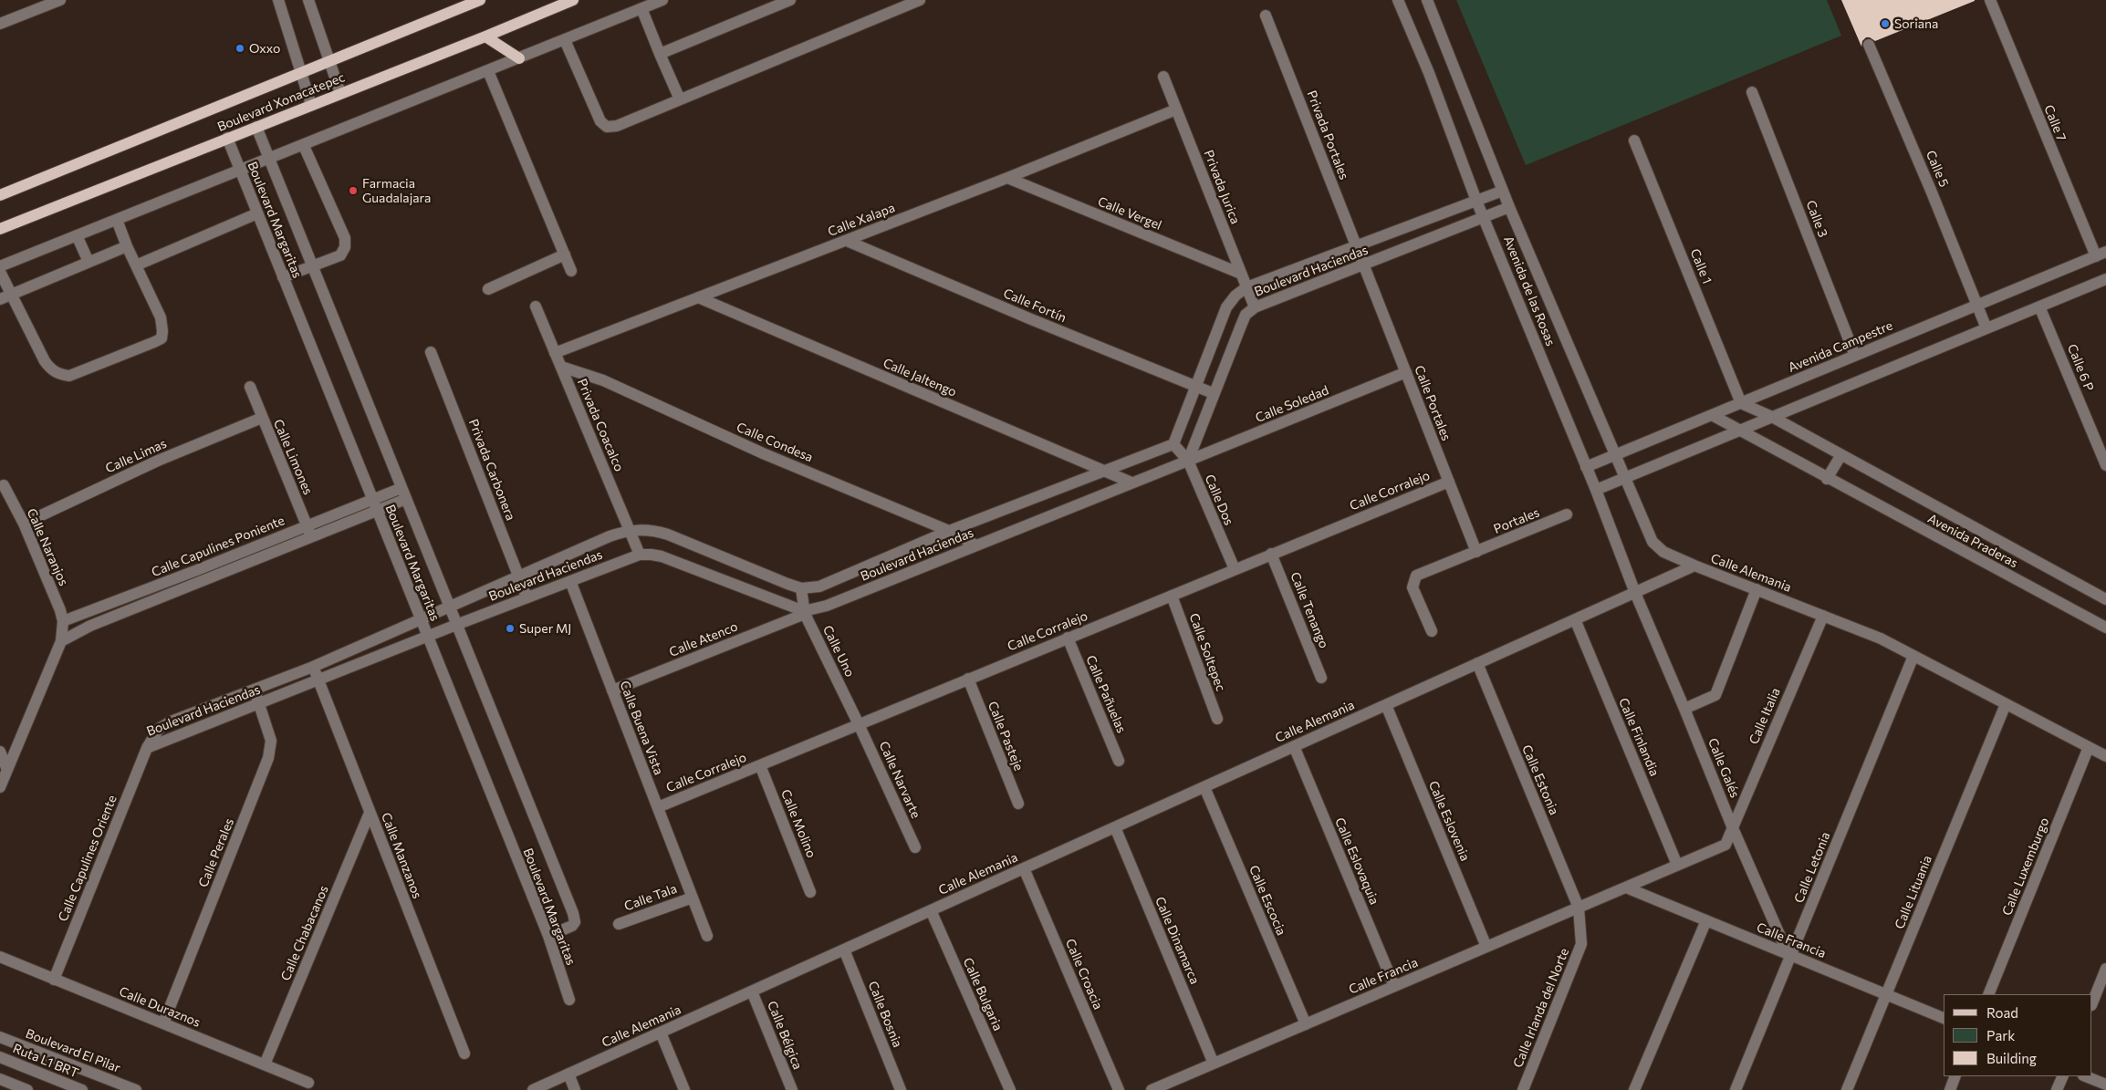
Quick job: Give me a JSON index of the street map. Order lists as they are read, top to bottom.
{
  "streets": {
    "main road": ["Boulevard Xonacatepec"],
    "street": [
      "Calle 7",
      "Privada Portales",
      "Calle 5",
      "Privada Jurica",
      "Calle Vergel",
      "Calle 3",
      "Boulevard Margaritas",
      "Calle Xalapa",
      "Calle 1",
      "Boulevard Haciendas",
      "Avenida de las Rosas",
      "Calle Fortín",
      "Avenida Campestre",
      "Calle 6 P",
      "Calle Jaltengo",
      "Calle Portales",
      "Calle Soledad",
      "Privada Coacalco",
      "Calle Condesa",
      "Calle Limas",
      "Calle Limones",
      "Privada Carbonera",
      "Calle Corralejo",
      "Calle Dos",
      "Portales",
      "Avenida Praderas",
      "Calle Capulines Poniente",
      "Calle Naranjos",
      "Calle Alemania",
      "Calle Tenango",
      "Calle Atenco",
      "Calle Uno",
      "Calle Soltepec",
      "Calle Pañuelas",
      "Calle Italia",
      "Calle Buena Vista",
      "Calle Pasteje",
      "Calle Finlandia",
      "Calle Galés",
      "Calle Narvarte",
      "Calle Estonia",
      "Calle Eslovenia",
      "Calle Molino",
      "Calle Perales",
      "Calle Manzanos",
      "Calle Capulines Oriente",
      "Calle Eslovaquia",
      "Calle Luxemburgo",
      "Calle Letonia",
      "Calle Lituania",
      "Calle Tala",
      "Calle Escocia",
      "Calle Chabacanos",
      "Calle Dinamarca",
      "Calle Francia",
      "Calle Croacia",
      "Calle Bulgaria",
      "Calle Duraznos",
      "Calle Irlanda del Norte",
      "Calle Bosnia",
      "Calle Bélgica",
      "Boulevard El Pilar",
      "Ruta L1 BRT"
    ]
  },
  "crossings": [
    ["Boulevard Xonacatepec", "Boulevard Margaritas"],
    ["Calle 7", "Avenida Campestre"],
    ["Privada Portales", "Boulevard Haciendas"],
    ["Privada Portales", "Calle Portales"],
    ["Calle 5", "Avenida Campestre"],
    ["Privada Jurica", "Calle Vergel"],
    ["Privada Jurica", "Calle Xalapa"],
    ["Privada Jurica", "Boulevard Haciendas"],
    ["Calle Vergel", "Calle Xalapa"],
    ["Calle 3", "Avenida Campestre"],
    ["Boulevard Margaritas", "Boulevard Haciendas"],
    ["Boulevard Margaritas", "Calle Capulines Poniente"],
    ["Calle Xalapa", "Calle Fortín"],
    ["Calle Xalapa", "Calle Jaltengo"],
    ["Calle Xalapa", "Privada Coacalco"],
    ["Calle 1", "Avenida Campestre"],
    ["Calle 1", "Avenida Praderas"],
    ["Boulevard Haciendas", "Avenida de las Rosas"],
    ["Boulevard Haciendas", "Calle Fortín"],
    ["Boulevard Haciendas", "Calle Jaltengo"],
    ["Boulevard Haciendas", "Calle Portales"],
    ["Boulevard Haciendas", "Calle Soledad"],
    ["Boulevard Haciendas", "Privada Coacalco"],
    ["Boulevard Haciendas", "Calle Condesa"],
    ["Boulevard Haciendas", "Privada Carbonera"],
    ["Boulevard Haciendas", "Calle Dos"],
    ["Boulevard Haciendas", "Calle Atenco"],
    ["Boulevard Haciendas", "Calle Uno"],
    ["Boulevard Haciendas", "Calle Buena Vista"],
    ["Boulevard Haciendas", "Calle Perales"],
    ["Boulevard Haciendas", "Calle Manzanos"],
    ["Boulevard Haciendas", "Calle Capulines Oriente"],
    ["Avenida de las Rosas", "Avenida Campestre"],
    ["Avenida de las Rosas", "Calle Alemania"],
    ["Avenida de las Rosas", "Calle Galés"],
    ["Avenida Campestre", "Avenida Praderas"],
    ["Calle Portales", "Calle Soledad"],
    ["Calle Portales", "Calle Corralejo"],
    ["Calle Portales", "Portales"],
    ["Calle Soledad", "Calle Dos"],
    ["Privada Coacalco", "Calle Condesa"],
    ["Calle Limas", "Calle Limones"],
    ["Calle Limas", "Calle Naranjos"],
    ["Calle Limones", "Calle Capulines Poniente"],
    ["Calle Corralejo", "Calle Dos"],
    ["Calle Corralejo", "Calle Tenango"],
    ["Calle Corralejo", "Calle Uno"],
    ["Calle Corralejo", "Calle Soltepec"],
    ["Calle Corralejo", "Calle Pañuelas"],
    ["Calle Corralejo", "Calle Buena Vista"],
    ["Calle Corralejo", "Calle Pasteje"],
    ["Calle Corralejo", "Calle Narvarte"],
    ["Calle Corralejo", "Calle Molino"],
    ["Calle Capulines Poniente", "Calle Naranjos"],
    ["Calle Alemania", "Calle Italia"],
    ["Calle Alemania", "Calle Finlandia"],
    ["Calle Alemania", "Calle Galés"],
    ["Calle Alemania", "Calle Estonia"],
    ["Calle Alemania", "Calle Eslovenia"],
    ["Calle Alemania", "Calle Eslovaquia"],
    ["Calle Alemania", "Calle Luxemburgo"],
    ["Calle Alemania", "Calle Letonia"],
    ["Calle Alemania", "Calle Lituania"],
    ["Calle Alemania", "Calle Escocia"],
    ["Calle Alemania", "Calle Dinamarca"],
    ["Calle Alemania", "Calle Croacia"],
    ["Calle Alemania", "Calle Bulgaria"],
    ["Calle Alemania", "Calle Bosnia"],
    ["Calle Alemania", "Calle Bélgica"],
    ["Calle Atenco", "Calle Uno"],
    ["Calle Atenco", "Calle Buena Vista"],
    ["Calle Uno", "Calle Narvarte"],
    ["Calle Italia", "Calle Galés"],
    ["Calle Italia", "Calle Francia"],
    ["Calle Buena Vista", "Calle Tala"],
    ["Calle Finlandia", "Calle Francia"],
    ["Calle Galés", "Calle Letonia"],
    ["Calle Galés", "Calle Francia"],
    ["Calle Estonia", "Calle Francia"],
    ["Calle Estonia", "Calle Irlanda del Norte"],
    ["Calle Eslovenia", "Calle Francia"],
    ["Calle Perales", "Calle Duraznos"],
    ["Calle Manzanos", "Calle Chabacanos"],
    ["Calle Capulines Oriente", "Calle Duraznos"],
    ["Calle Eslovaquia", "Calle Francia"],
    ["Calle Letonia", "Calle Francia"],
    ["Calle Lituania", "Calle Francia"],
    ["Calle Escocia", "Calle Francia"],
    ["Calle Chabacanos", "Calle Duraznos"],
    ["Calle Dinamarca", "Calle Francia"],
    ["Calle Francia", "Calle Irlanda del Norte"]
  ],
  "places": [
    "Soriana",
    "Oxxo",
    "Farmacia Guadalajara",
    "Super MJ"
  ],
  "legend": ["Road", "Park", "Building"]
}
